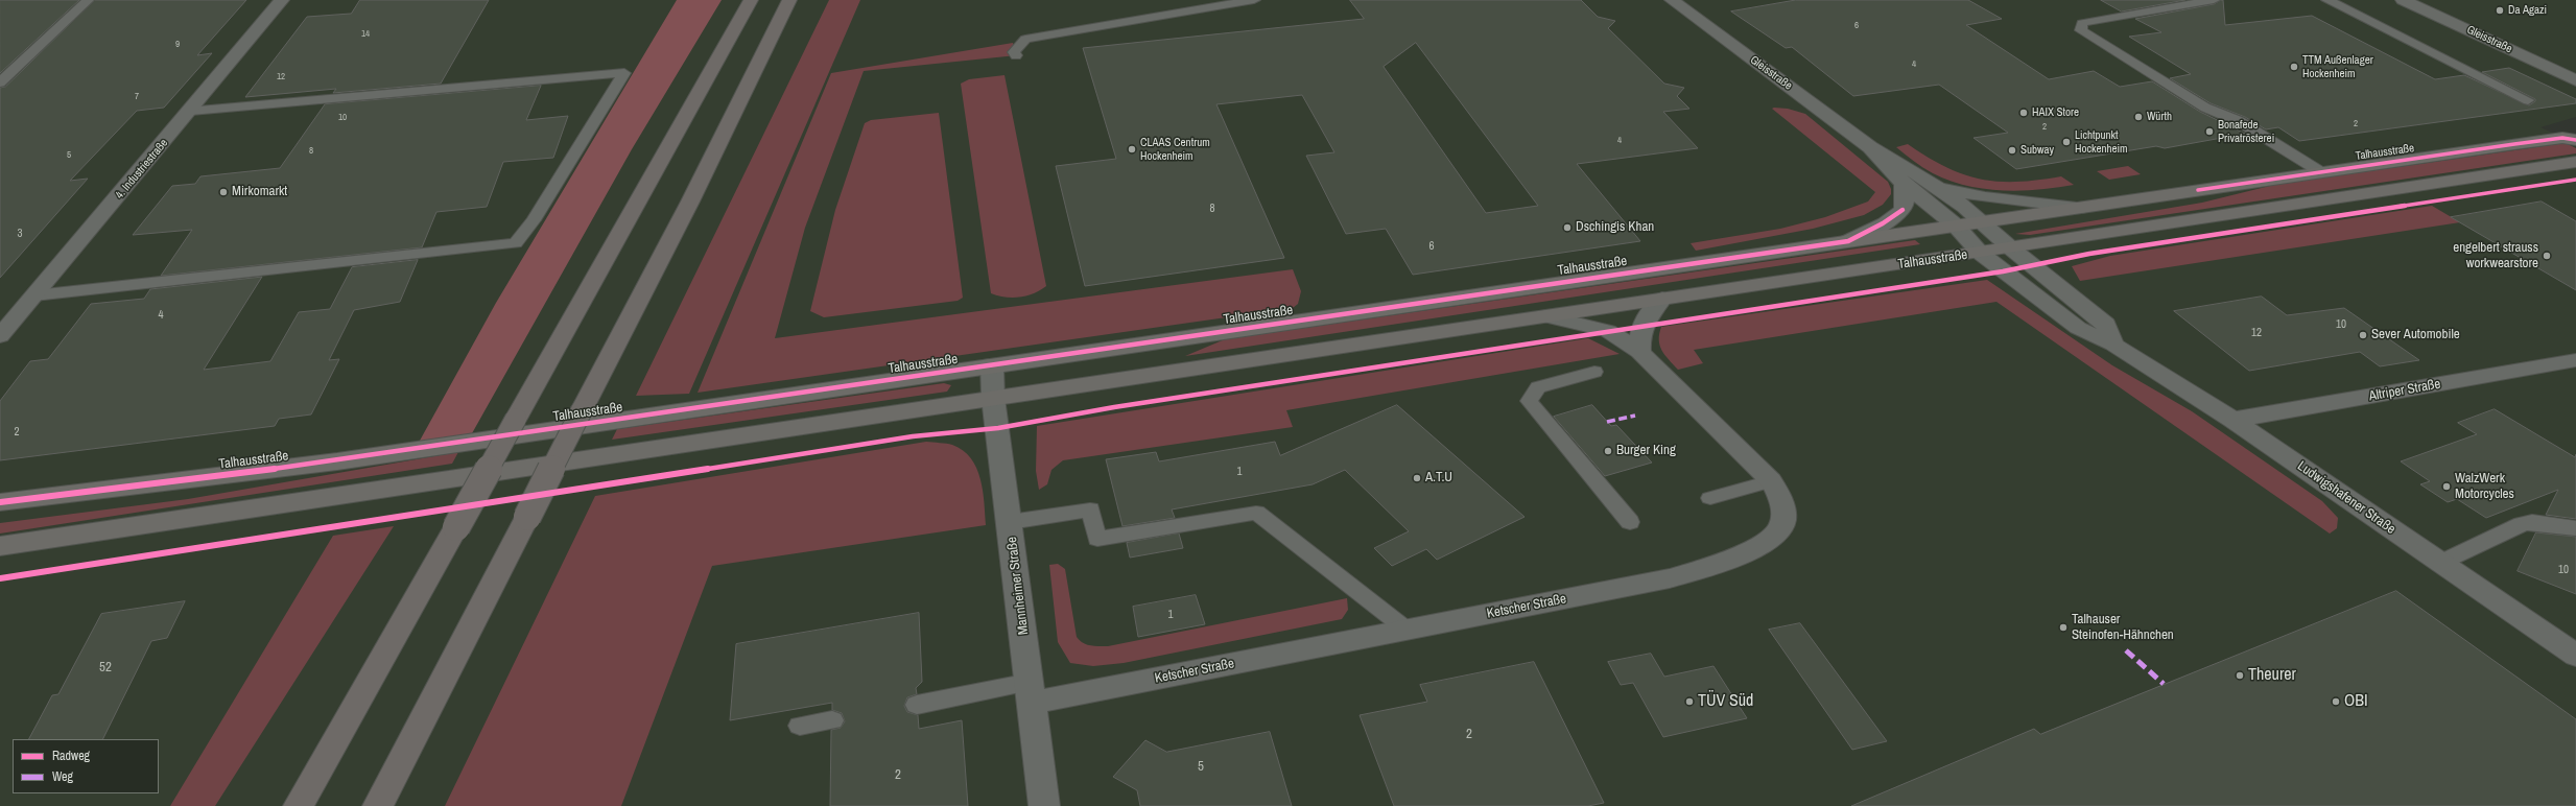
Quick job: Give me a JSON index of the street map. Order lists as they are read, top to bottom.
{
  "streets": {
    "main road": ["Talhausstraße"],
    "street": [
      "Gleisstraße",
      "4. Industriestraße",
      "Altriper Straße",
      "Ludwigshafener Straße",
      "Mannheimer Straße",
      "Ketscher Straße"
    ]
  },
  "crossings": [
    ["Gleisstraße", "Talhausstraße"],
    ["Gleisstraße", "Ludwigshafener Straße"],
    ["Talhausstraße", "Ludwigshafener Straße"],
    ["Talhausstraße", "Mannheimer Straße"],
    ["Talhausstraße", "Ketscher Straße"],
    ["Altriper Straße", "Ludwigshafener Straße"],
    ["Mannheimer Straße", "Ketscher Straße"]
  ],
  "places": [
    "Da Agazi",
    "TTM Außenlager Hockenheim",
    "HAIX Store",
    "Würth",
    "Bonafede Privatrösterei",
    "Lichtpunkt Hockenheim",
    "CLAAS Centrum Hockenheim",
    "Subway",
    "Mirkomarkt",
    "Dschingis Khan",
    "engelbert strauss workwearstore",
    "Sever Automobile",
    "Burger King",
    "A.T.U",
    "WalzWerk Motorcycles",
    "Talhauser Steinofen-Hähnchen",
    "Theurer",
    "TÜV Süd",
    "OBI"
  ],
  "house_numbers": [
    "6",
    "14",
    "9",
    "4",
    "12",
    "7",
    "10",
    "2",
    "2",
    "4",
    "8",
    "5",
    "8",
    "3",
    "6",
    "4",
    "10",
    "12",
    "2",
    "1",
    "10",
    "1",
    "52",
    "2",
    "5",
    "2"
  ],
  "legend": ["Radweg", "Weg"]
}
